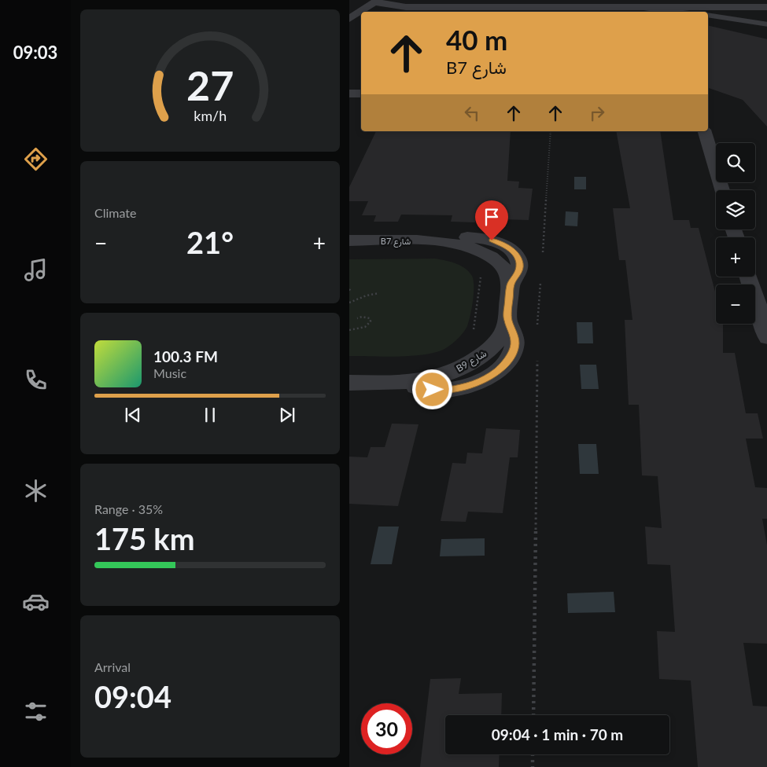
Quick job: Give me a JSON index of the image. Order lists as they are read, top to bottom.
{
  "streets": {
    "street": ["B7 شارع", "B9 شارع"]
  },
  "crossings": [
    ["B7 شارع", "B9 شارع"]
  ],
  "page": {
    "tabs": "09:03",
    "turn": ["40 m", "B7 شارع"],
    "map_buttons": ["+", "−"],
    "tile": [
      "Climate",
      ["Range · 35%", "175 km"],
      ["Arrival", "09:04"]
    ],
    "heat": ["−", "21°", "+"],
    "song": ["100.3 FM", "Music"],
    "limit": "30",
    "trip": "09:04 · 1 min · 70 m",
    "gauge": ["27", "km/h"]
  }
}
